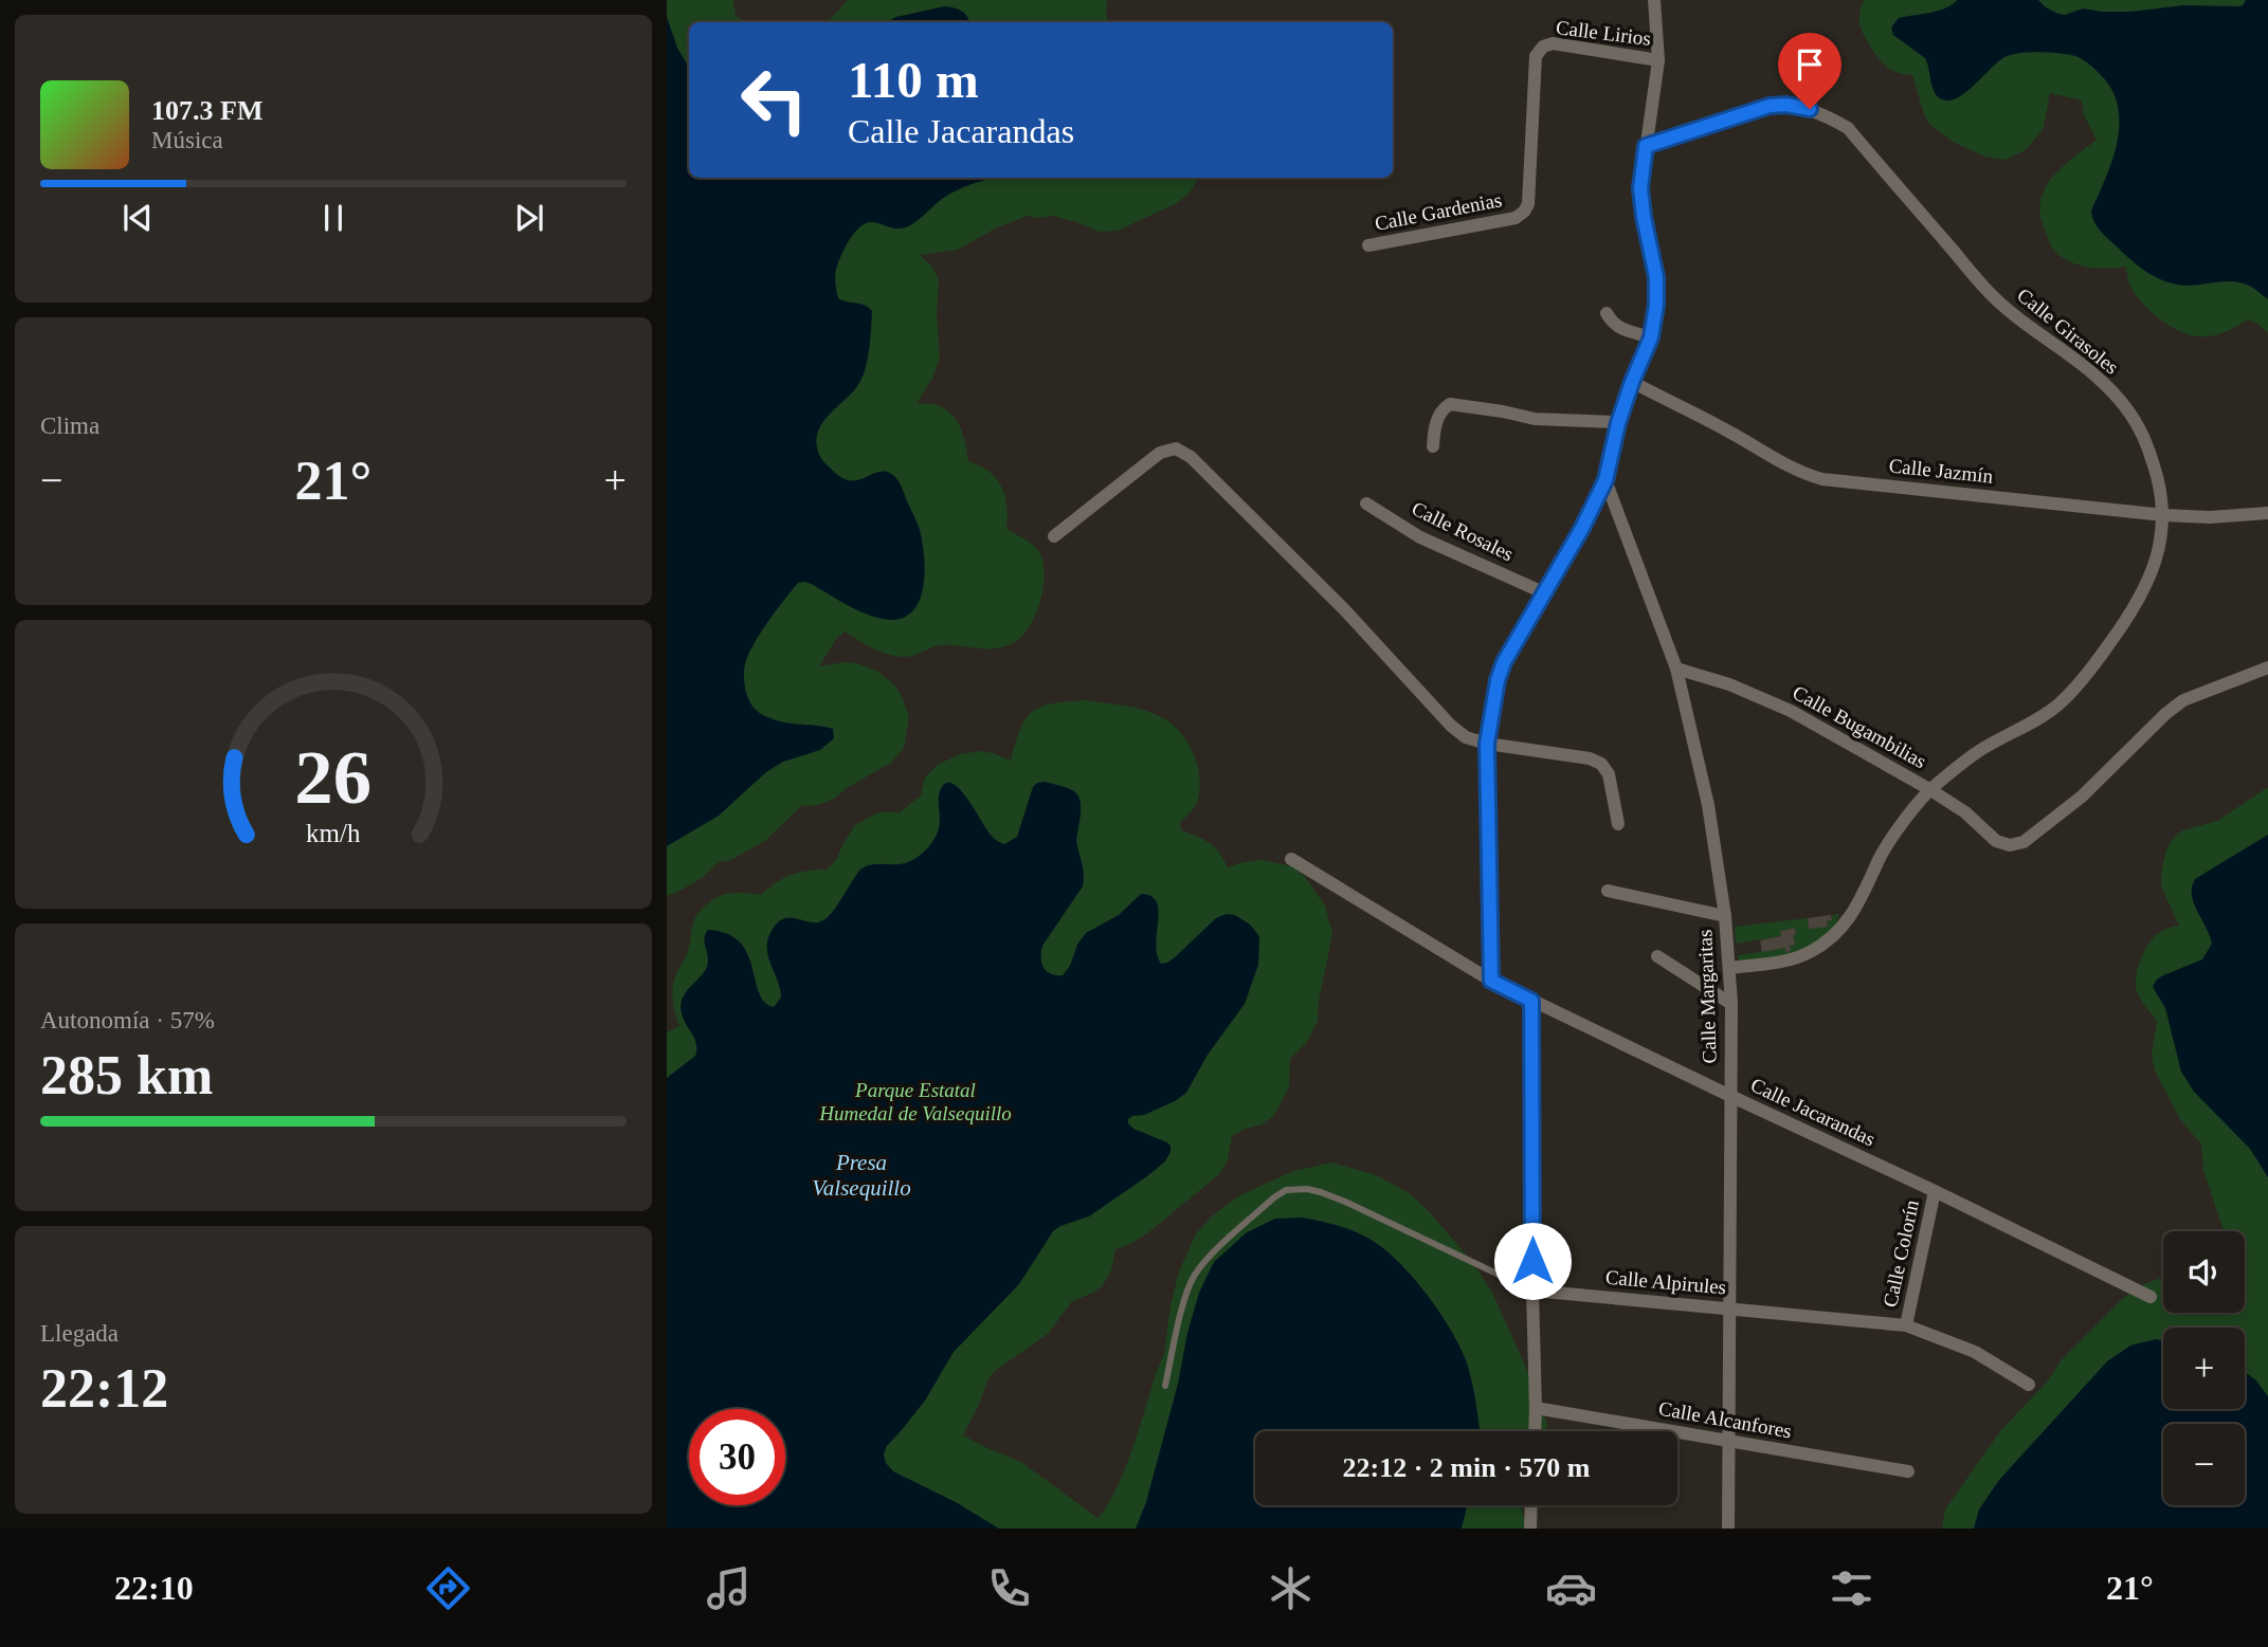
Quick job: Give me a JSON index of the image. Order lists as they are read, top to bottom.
{
  "streets": {
    "street": [
      "Calle Lirios",
      "Calle Gardenias",
      "Calle Girasoles",
      "Calle Jazmín",
      "Calle Rosales",
      "Calle Bugambilias",
      "Calle Margaritas",
      "Calle Jacarandas",
      "Calle Colorín",
      "Calle Alpirules",
      "Calle Alcanfores"
    ]
  },
  "crossings": [
    ["Calle Lirios", "Calle Gardenias"],
    ["Calle Girasoles", "Calle Jazmín"],
    ["Calle Girasoles", "Calle Bugambilias"],
    ["Calle Girasoles", "Calle Margaritas"],
    ["Calle Bugambilias", "Calle Margaritas"],
    ["Calle Margaritas", "Calle Jacarandas"],
    ["Calle Margaritas", "Calle Alpirules"],
    ["Calle Margaritas", "Calle Alcanfores"],
    ["Calle Jacarandas", "Calle Colorín"],
    ["Calle Colorín", "Calle Alpirules"]
  ],
  "water": ["Presa Valsequillo"],
  "parks": ["Parque Estatal Humedal de Valsequillo"],
  "page": {
    "turn": ["110 m", "Calle Jacarandas"],
    "song": ["107.3 FM", "Música"],
    "tile": [
      "Clima",
      ["Autonomía · 57%", "285 km"],
      ["Llegada", "22:12"]
    ],
    "heat": ["−", "21°", "+"],
    "map_buttons": ["+", "−"],
    "limit": "30",
    "trip": "22:12 · 2 min · 570 m",
    "tabs": ["22:10", "21°"],
    "gauge": ["26", "km/h"]
  }
}
